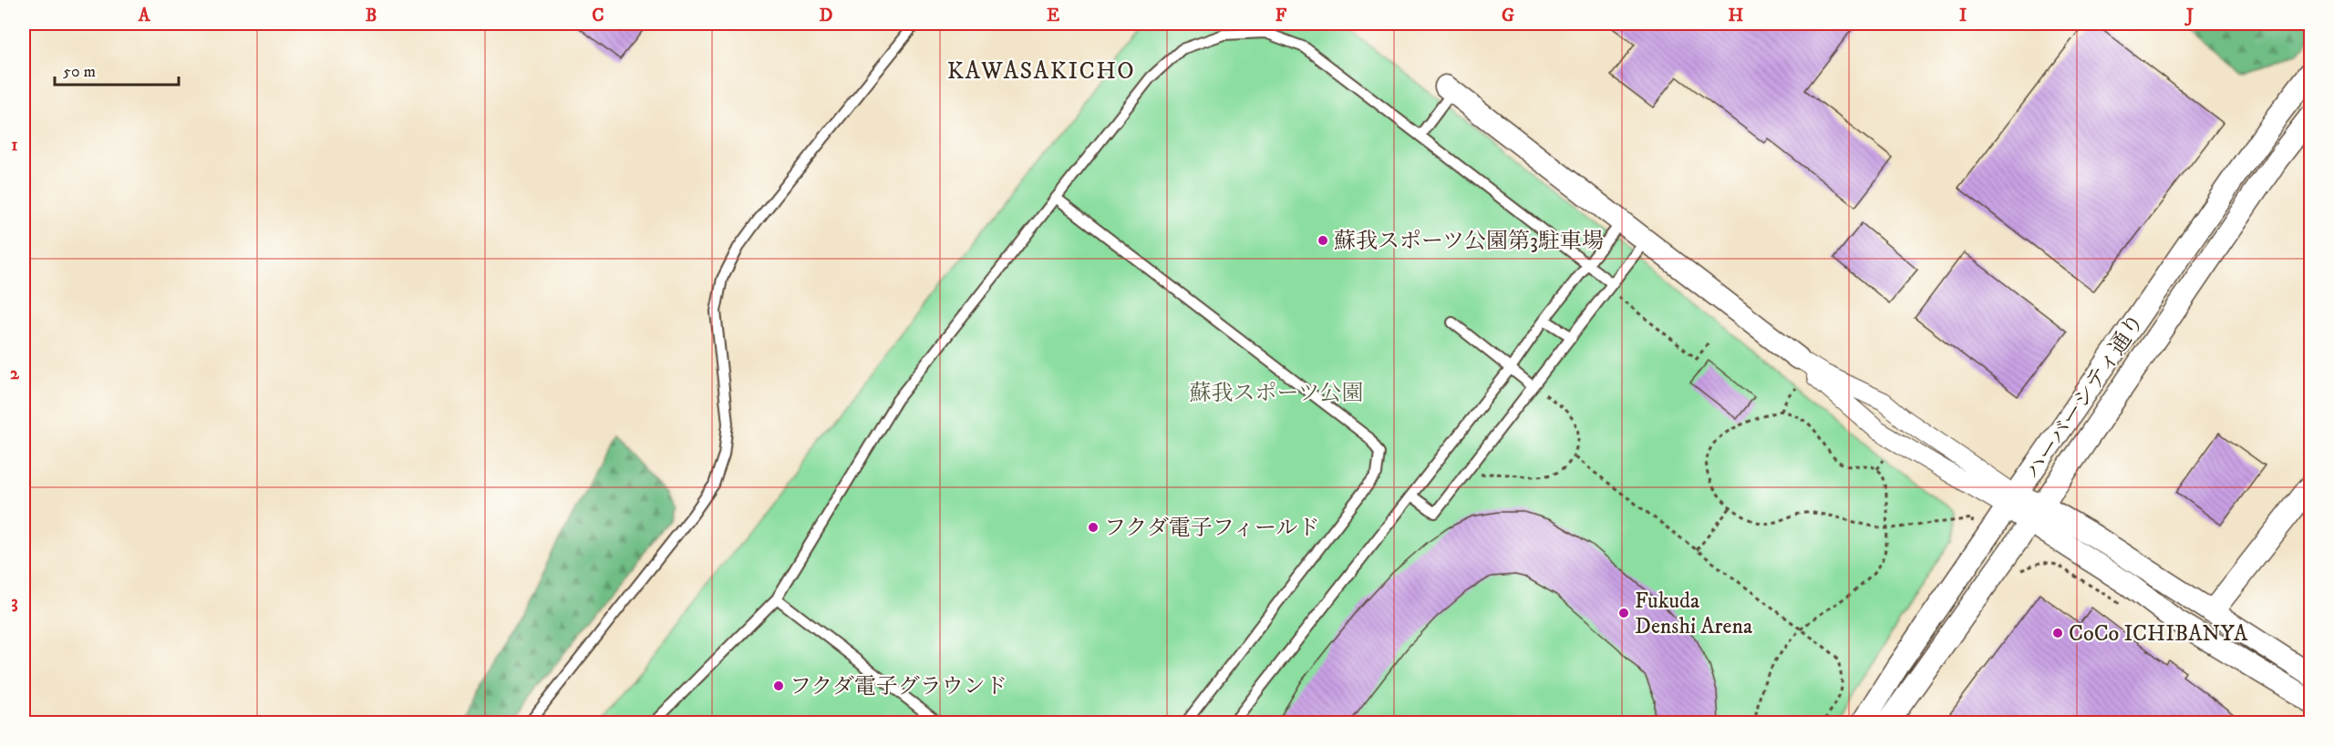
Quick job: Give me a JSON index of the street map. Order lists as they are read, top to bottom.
{
  "streets": {
    "street": ["ハーバーシティ通り"]
  },
  "districts": ["KAWASAKICHO"],
  "parks": ["蘇我スポーツ公園"],
  "places": [
    "蘇我スポーツ公園第3駐車場",
    "フクダ電子フィールド",
    "Fukuda Denshi Arena",
    "CoCo ICHIBANYA",
    "フクダ電子グラウンド"
  ],
  "scale_bar": "50 m",
  "grid": {
    "columns": [
      "A",
      "B",
      "C",
      "D",
      "E",
      "F",
      "G",
      "H",
      "I",
      "J"
    ],
    "rows": ["1", "2", "3"]
  }
}
